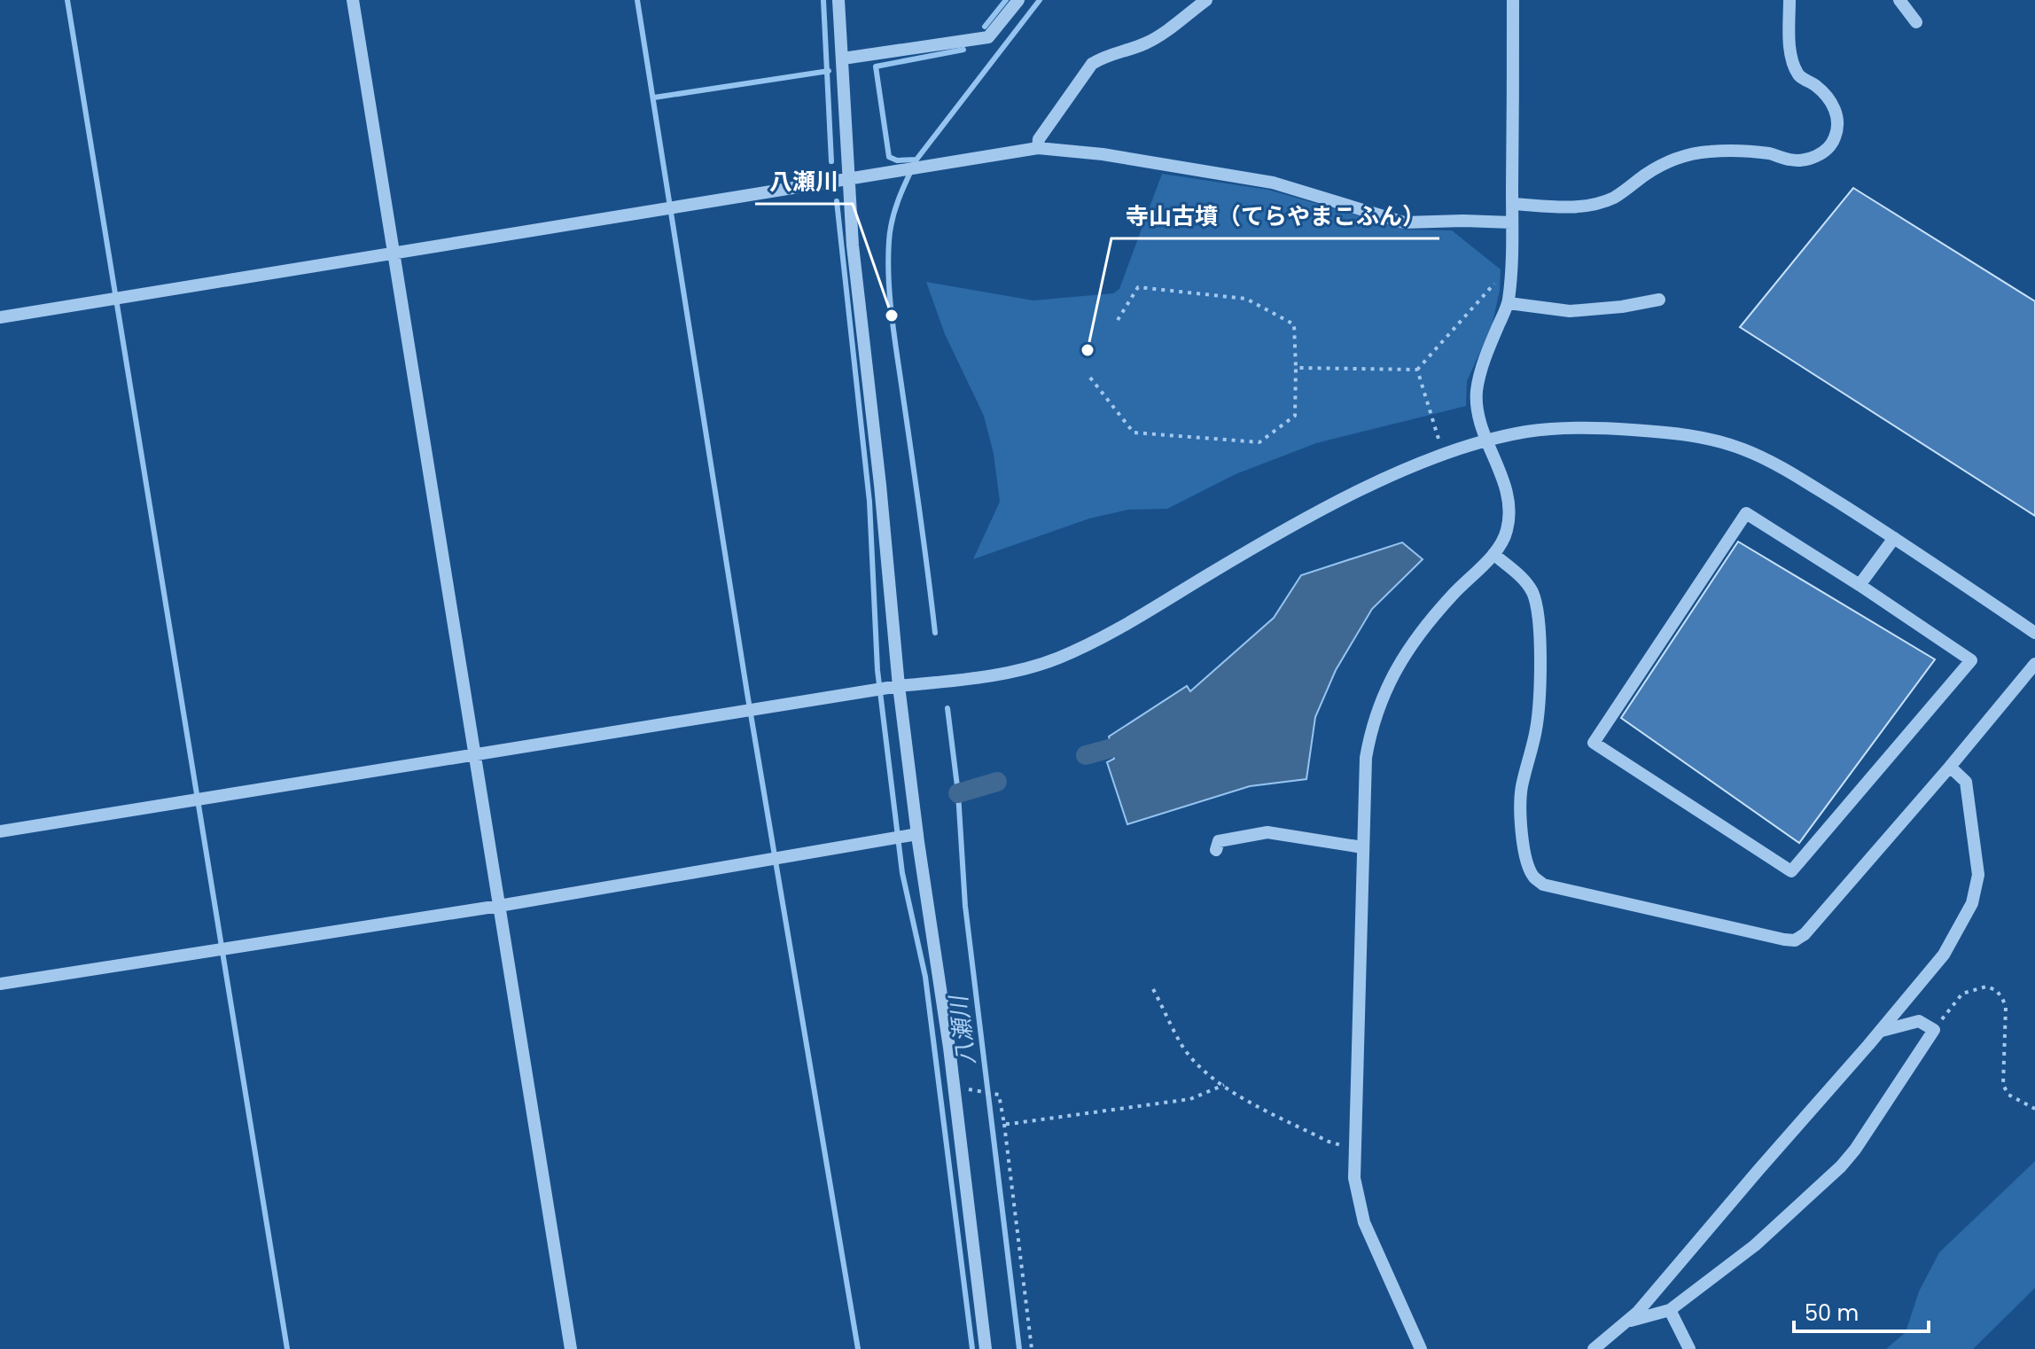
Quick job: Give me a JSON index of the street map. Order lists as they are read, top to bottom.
{
  "water": ["八瀬川"],
  "places": ["八瀬川", "寺山古墳（てらやまこふん）"],
  "scale_bar": "50 m"
}
